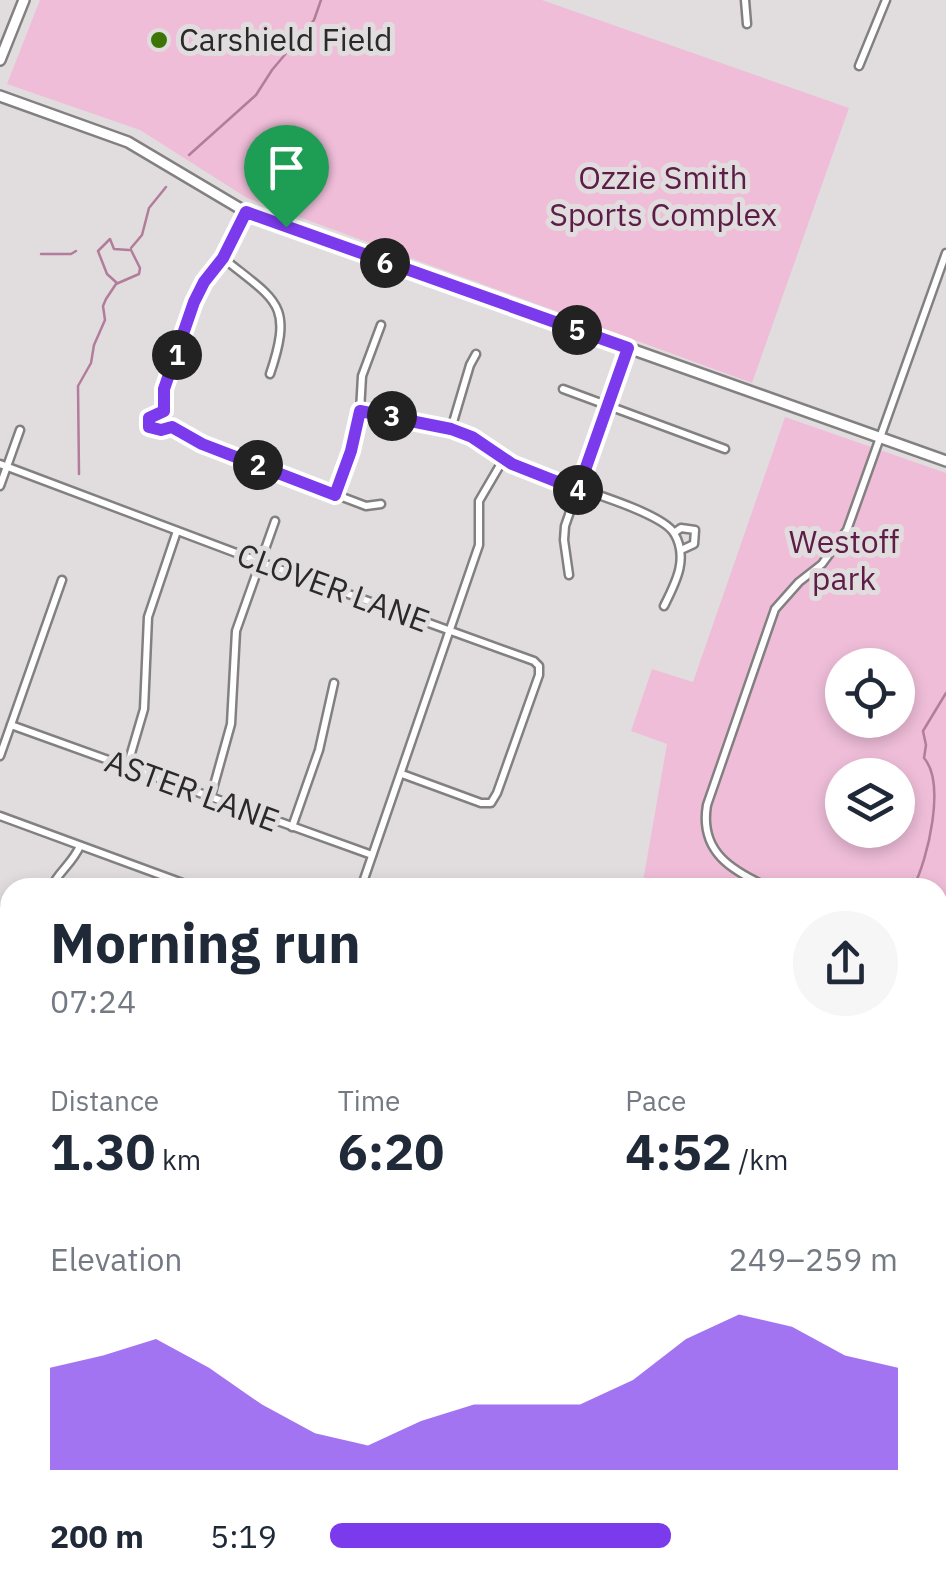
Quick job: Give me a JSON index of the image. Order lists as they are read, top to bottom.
{
  "streets": {
    "street": ["CLOVER LANE", "ASTER LANE"]
  },
  "parks": ["Ozzie Smith Sports Complex", "Westoff park"],
  "places": ["Carshield Field"],
  "page": {
    "pins": [
      "6",
      "5",
      "1",
      "3",
      "2",
      "4"
    ],
    "heading": ["Morning run", "07:24"],
    "stats": [
      ["Distance", "1.30 km"],
      ["Time", "6:20"],
      ["Pace", "4:52 /km"]
    ],
    "chart": ["Elevation", "249–259 m"],
    "list": [
      {
        "name": "200 m",
        "note": "5:19"
      }
    ]
  }
}
